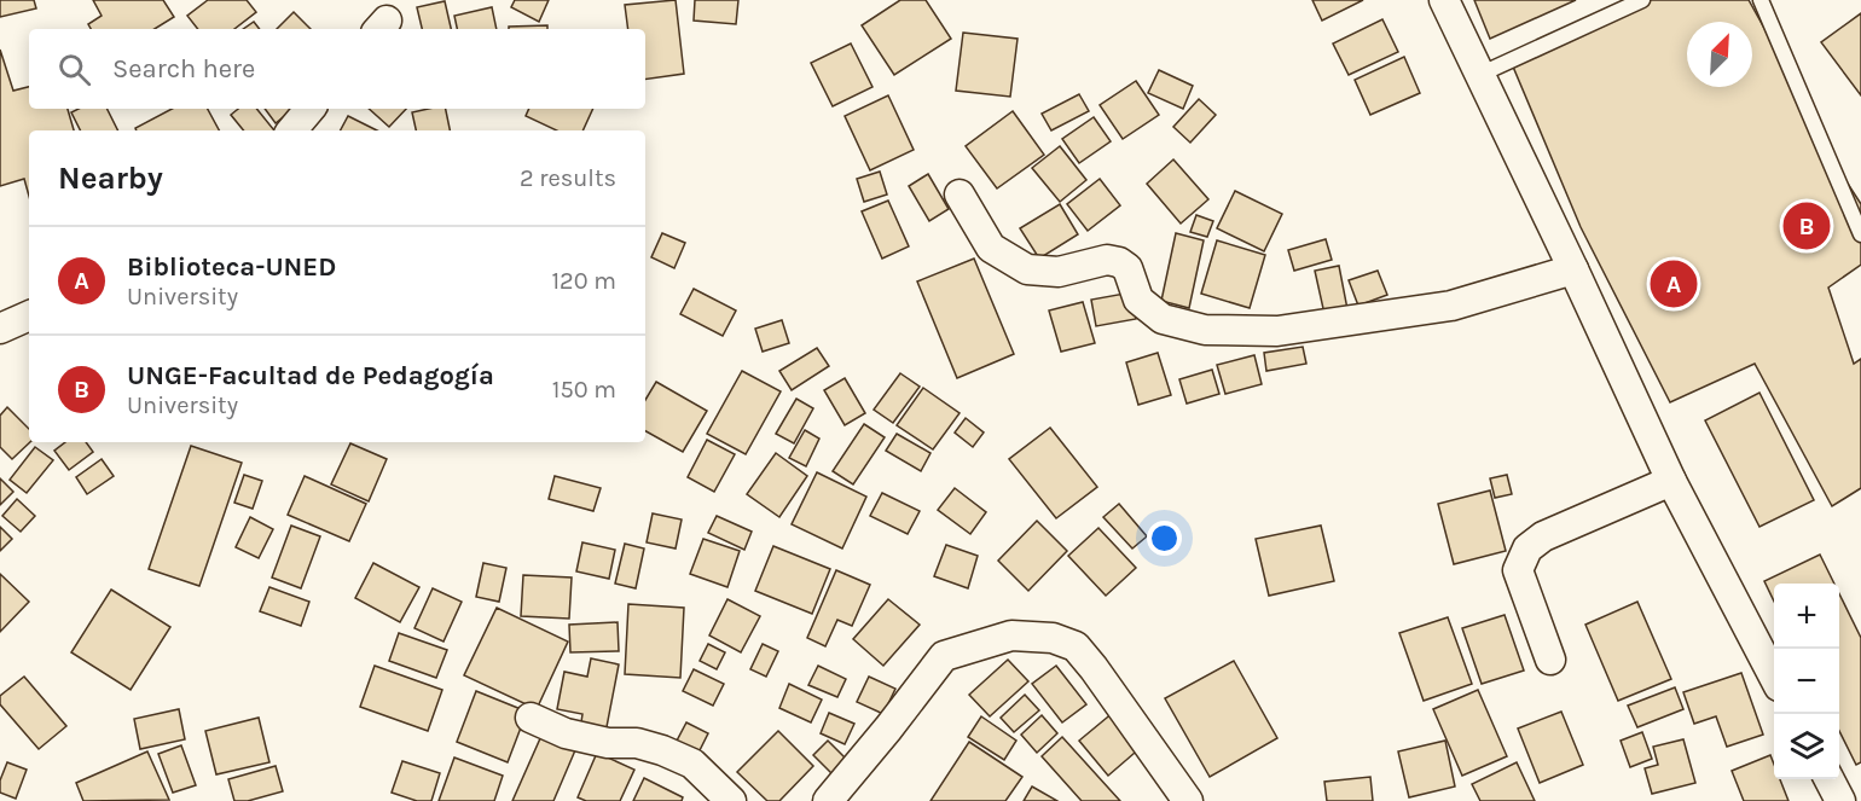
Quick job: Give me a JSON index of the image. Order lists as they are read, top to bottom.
{
  "north": "top right",
  "page": {
    "search": "Search here",
    "heading": ["Nearby", "2 results"],
    "pins": ["B", "A"],
    "list": [
      {
        "mark": "A",
        "name": "Biblioteca-UNED",
        "note": "University",
        "value": "120 m"
      },
      {
        "mark": "B",
        "name": "UNGE-Facultad de Pedagogía",
        "note": "University",
        "value": "150 m"
      }
    ],
    "map_buttons": ["+", "−"]
  }
}
